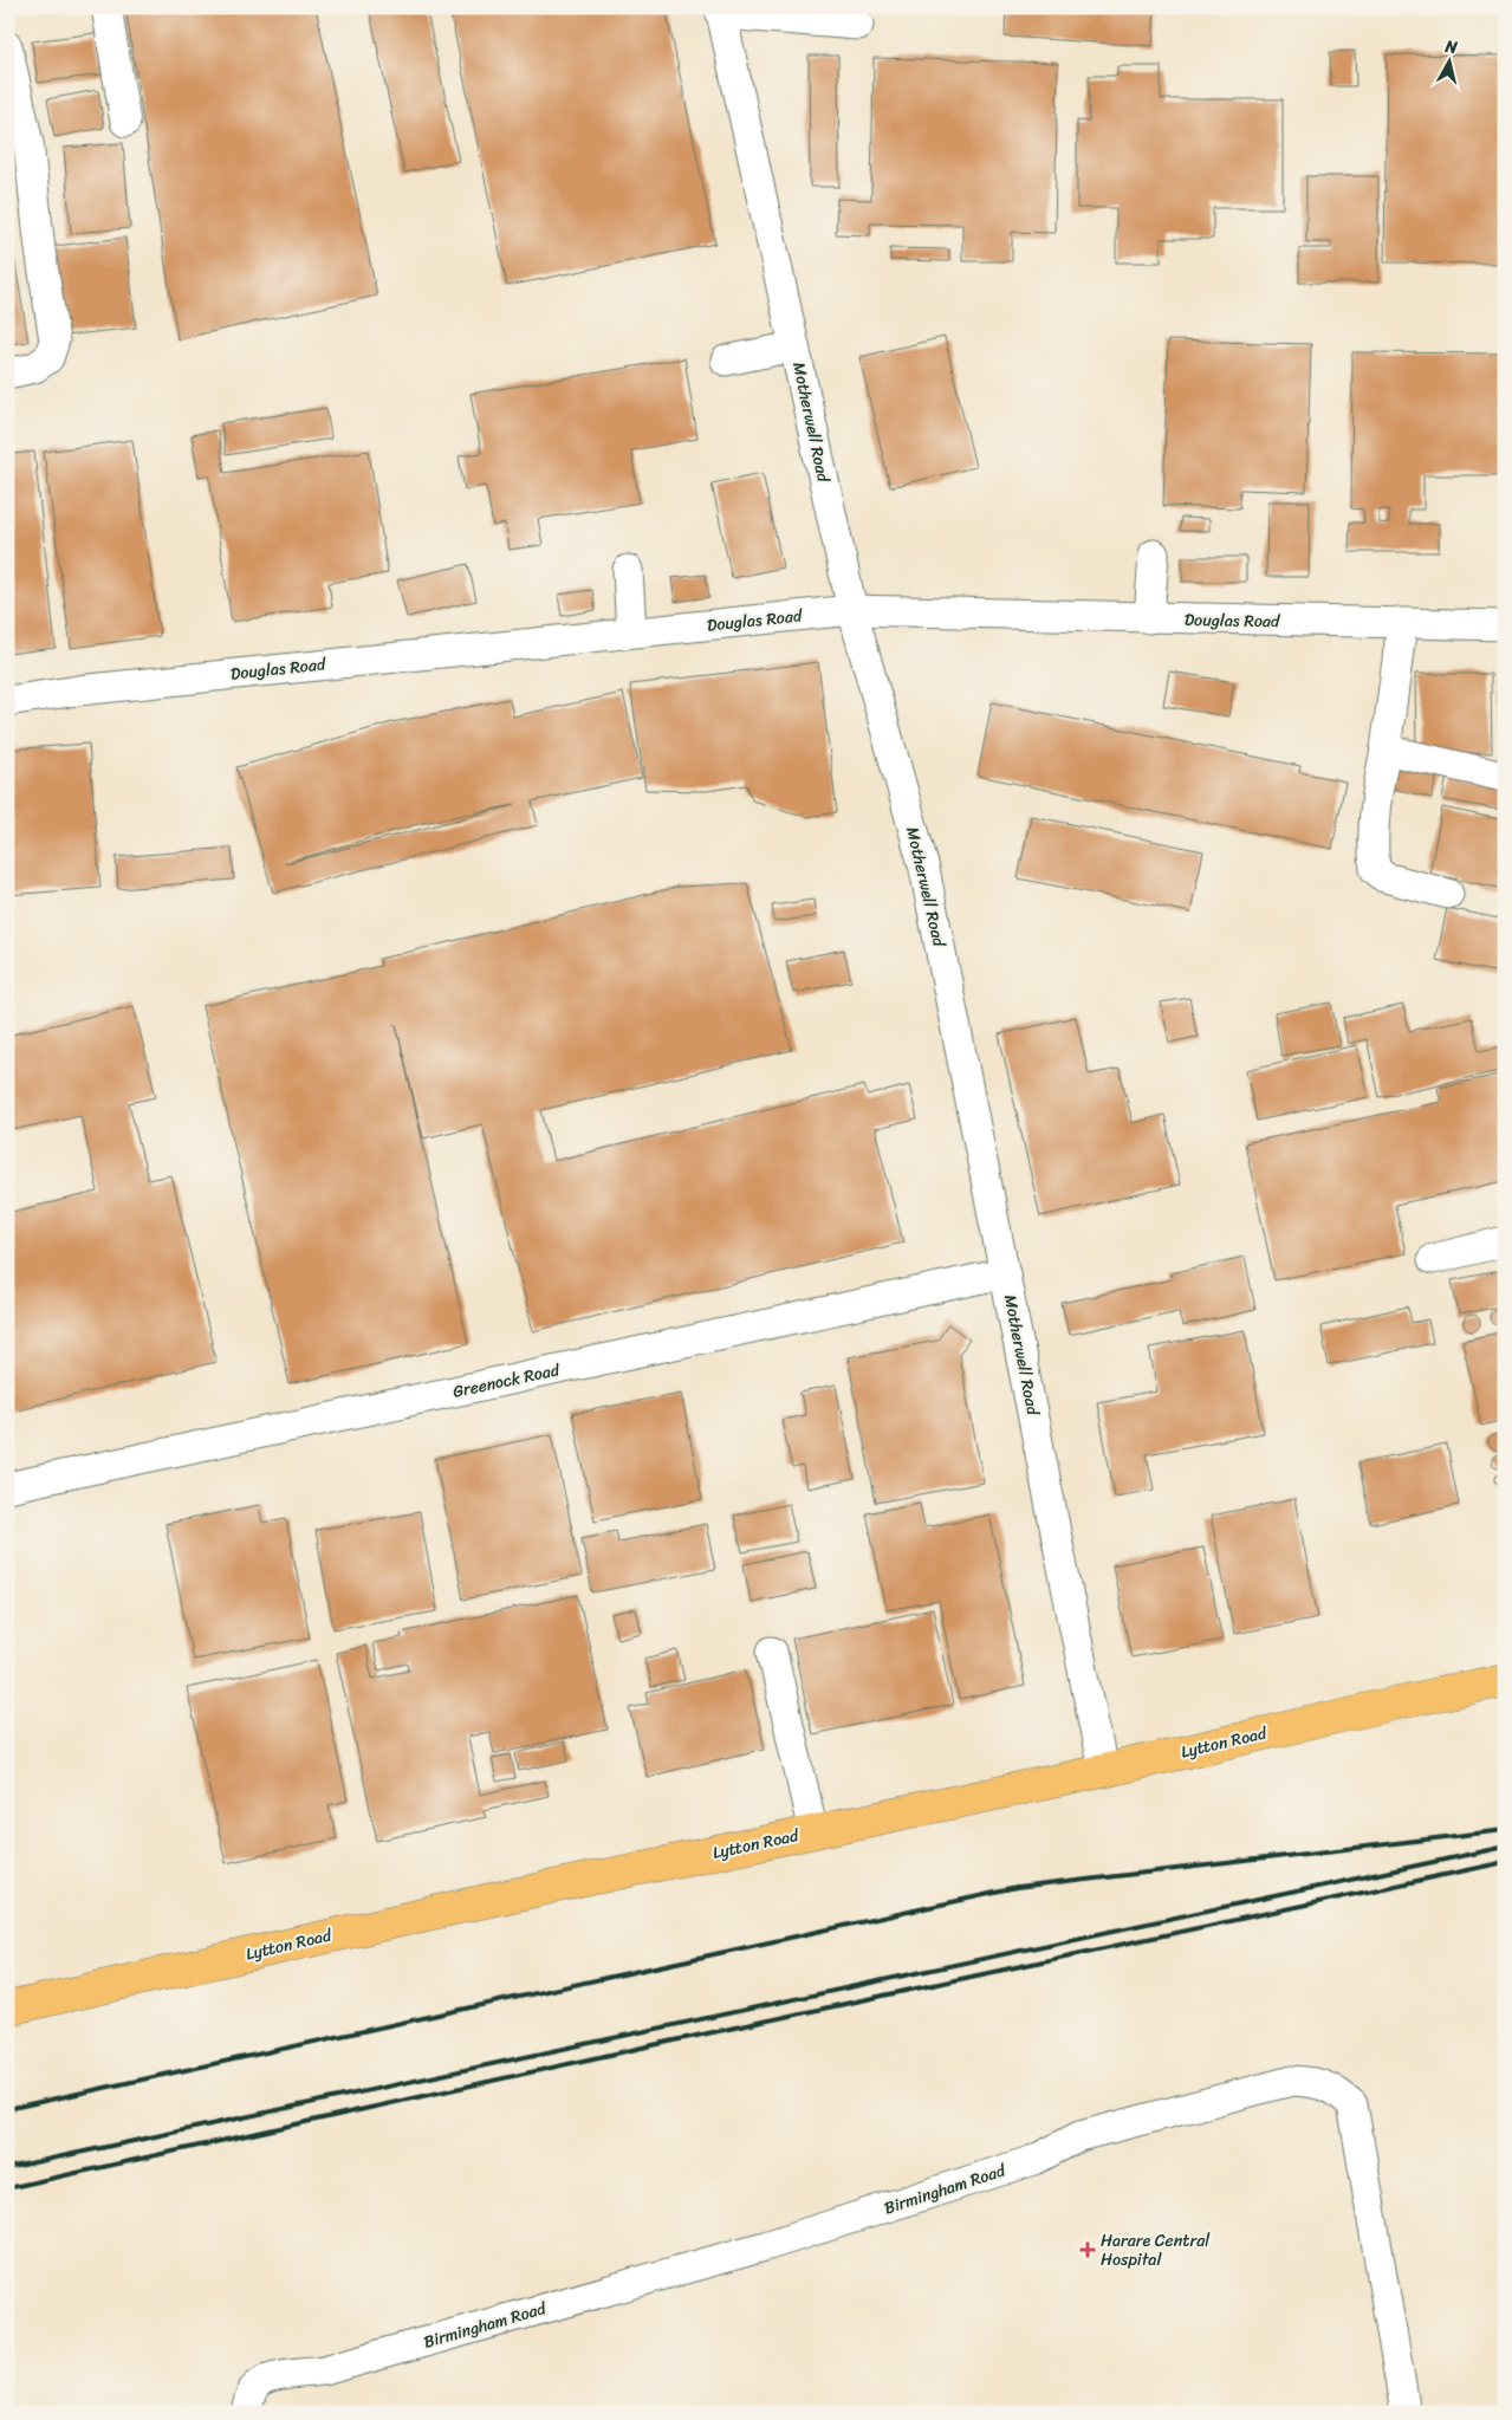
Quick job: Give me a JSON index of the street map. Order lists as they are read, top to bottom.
{
  "streets": {
    "main road": ["Lytton Road"],
    "street": [
      "Motherwell Road",
      "Douglas Road",
      "Greenock Road",
      "Birmingham Road"
    ]
  },
  "crossings": [
    ["Motherwell Road", "Douglas Road"],
    ["Motherwell Road", "Greenock Road"],
    ["Motherwell Road", "Lytton Road"]
  ],
  "places": {
    "health": ["Harare Central Hospital"]
  },
  "north": "top"
}
